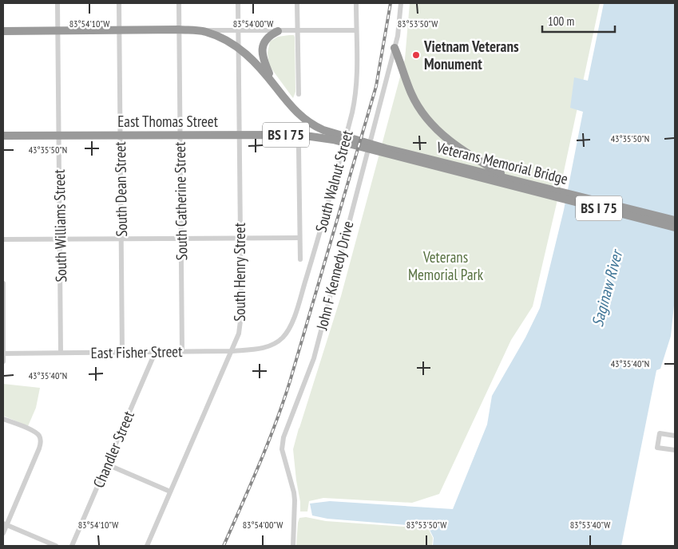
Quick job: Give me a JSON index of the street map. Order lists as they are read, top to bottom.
{
  "streets": {
    "highway": ["East Thomas Street", "BS I 75", "Veterans Memorial Bridge"],
    "street": [
      "South Walnut Street",
      "South Dean Street",
      "South Catherine Street",
      "South Williams Street",
      "South Henry Street",
      "John F Kennedy Drive",
      "East Fisher Street",
      "Chandler Street"
    ]
  },
  "crossings": [
    ["East Thomas Street", "Veterans Memorial Bridge"],
    ["East Thomas Street", "South Dean Street"],
    ["East Thomas Street", "South Catherine Street"],
    ["East Thomas Street", "South Williams Street"],
    ["East Thomas Street", "South Henry Street"],
    ["BS I 75", "Veterans Memorial Bridge"],
    ["BS I 75", "South Dean Street"],
    ["BS I 75", "South Catherine Street"],
    ["BS I 75", "South Williams Street"],
    ["BS I 75", "South Henry Street"],
    ["Veterans Memorial Bridge", "South Henry Street"],
    ["South Walnut Street", "East Fisher Street"],
    ["South Dean Street", "East Fisher Street"],
    ["South Catherine Street", "East Fisher Street"],
    ["South Williams Street", "East Fisher Street"],
    ["South Henry Street", "East Fisher Street"],
    ["East Fisher Street", "Chandler Street"]
  ],
  "water": ["Saginaw River"],
  "parks": ["Veterans Memorial Park"],
  "places": ["Vietnam Veterans Monument"],
  "scale_bar": "100 m",
  "coordinates": [
    "83°54'10\"W",
    "83°54'00\"W",
    "83°53'50\"W",
    "43°35'50\"N",
    "43°35'40\"N",
    "83°53'40\"W"
  ]
}
